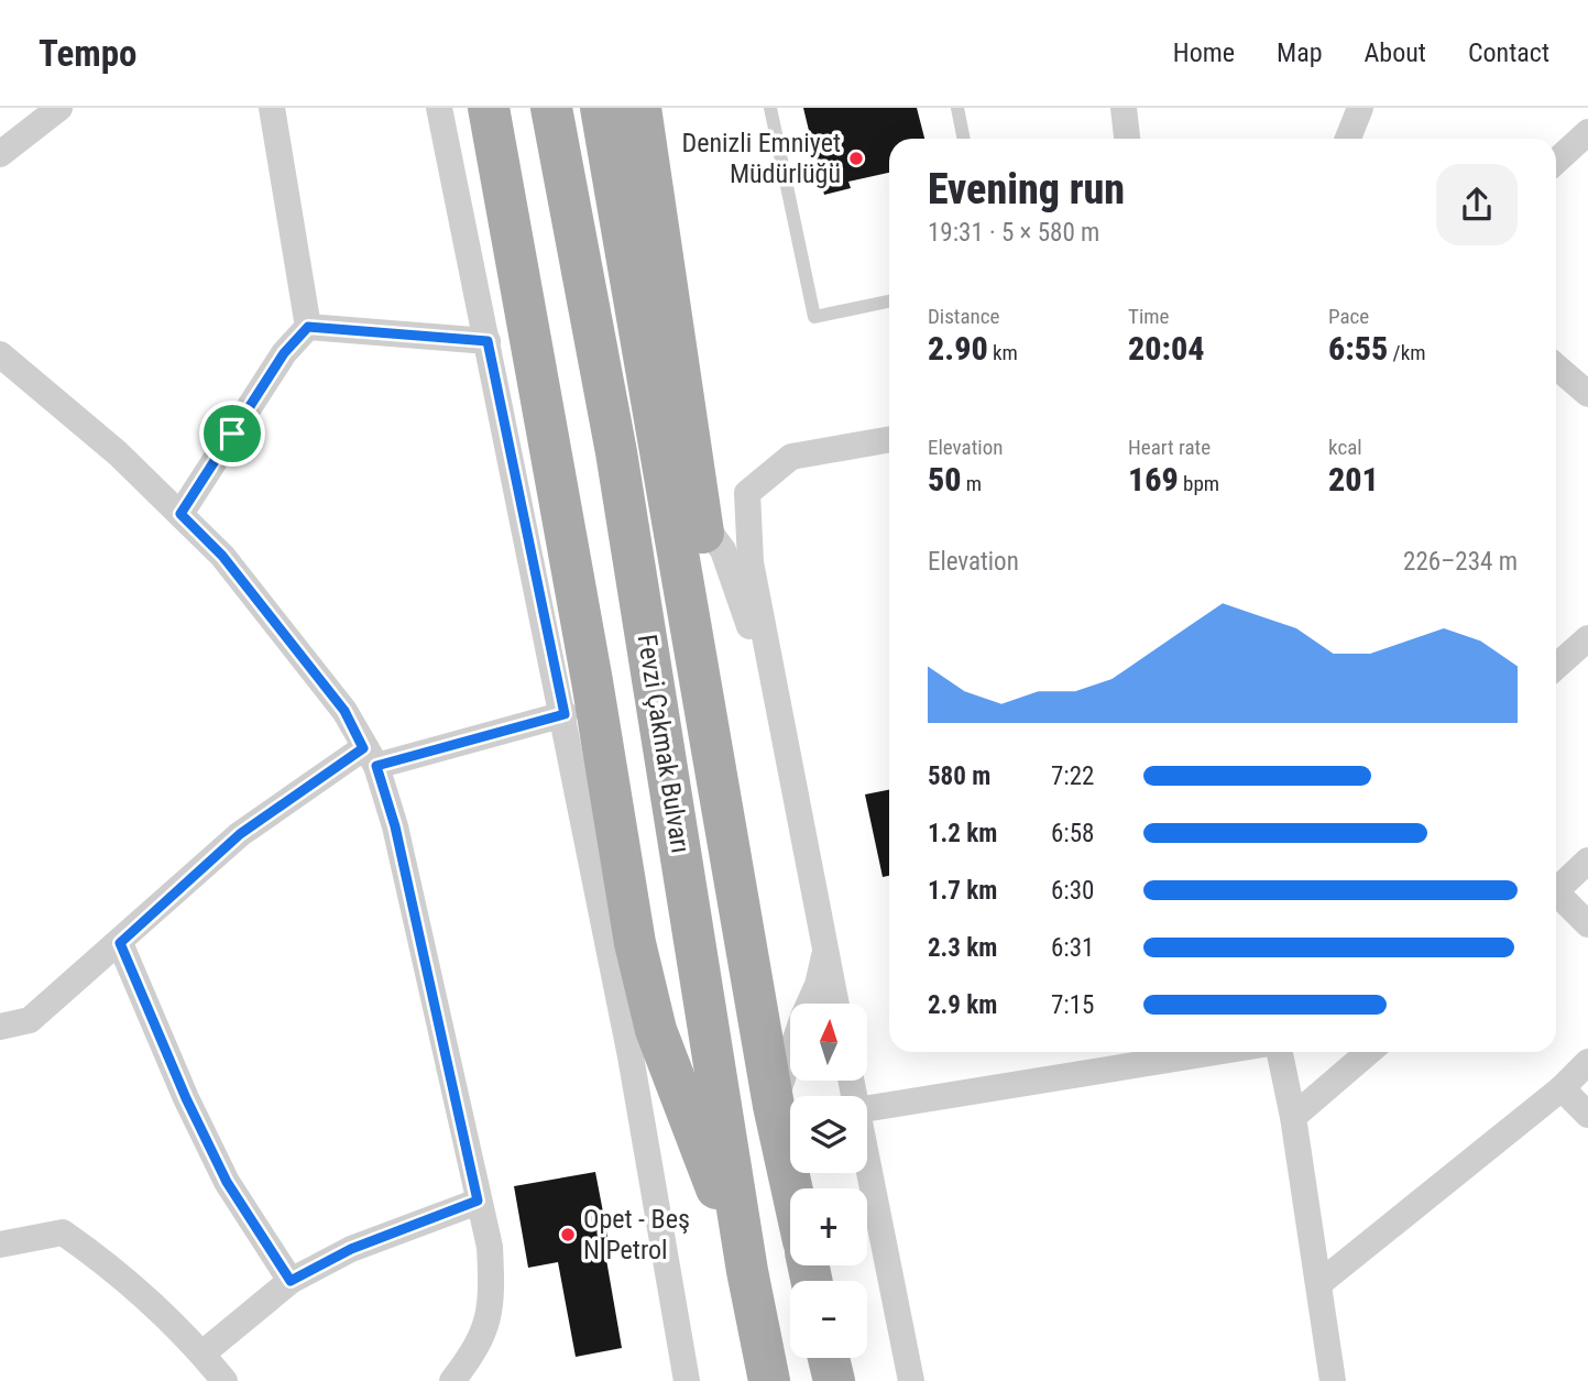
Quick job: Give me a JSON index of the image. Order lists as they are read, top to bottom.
{
  "streets": {
    "main road": ["Fevzi Çakmak Bulvarı"]
  },
  "places": ["Denizli Emniyet Müdürlüğü", "Opet - Beş N Petrol"],
  "north": "top",
  "page": {
    "header": "Tempo",
    "nav": [
      "Home",
      "Map",
      "About",
      "Contact"
    ],
    "heading": ["Evening run", "19:31 · 5 × 580 m"],
    "stats": [
      ["Distance", "2.90 km"],
      ["Time", "20:04"],
      ["Pace", "6:55 /km"],
      ["Elevation", "50 m"],
      ["Heart rate", "169 bpm"],
      ["kcal", "201"]
    ],
    "chart": ["Elevation", "226–234 m"],
    "list": [
      {
        "name": "580 m",
        "note": "7:22"
      },
      {
        "name": "1.2 km",
        "note": "6:58"
      },
      {
        "name": "1.7 km",
        "note": "6:30"
      },
      {
        "name": "2.3 km",
        "note": "6:31"
      },
      {
        "name": "2.9 km",
        "note": "7:15"
      }
    ],
    "map_buttons": ["+", "−"]
  }
}
